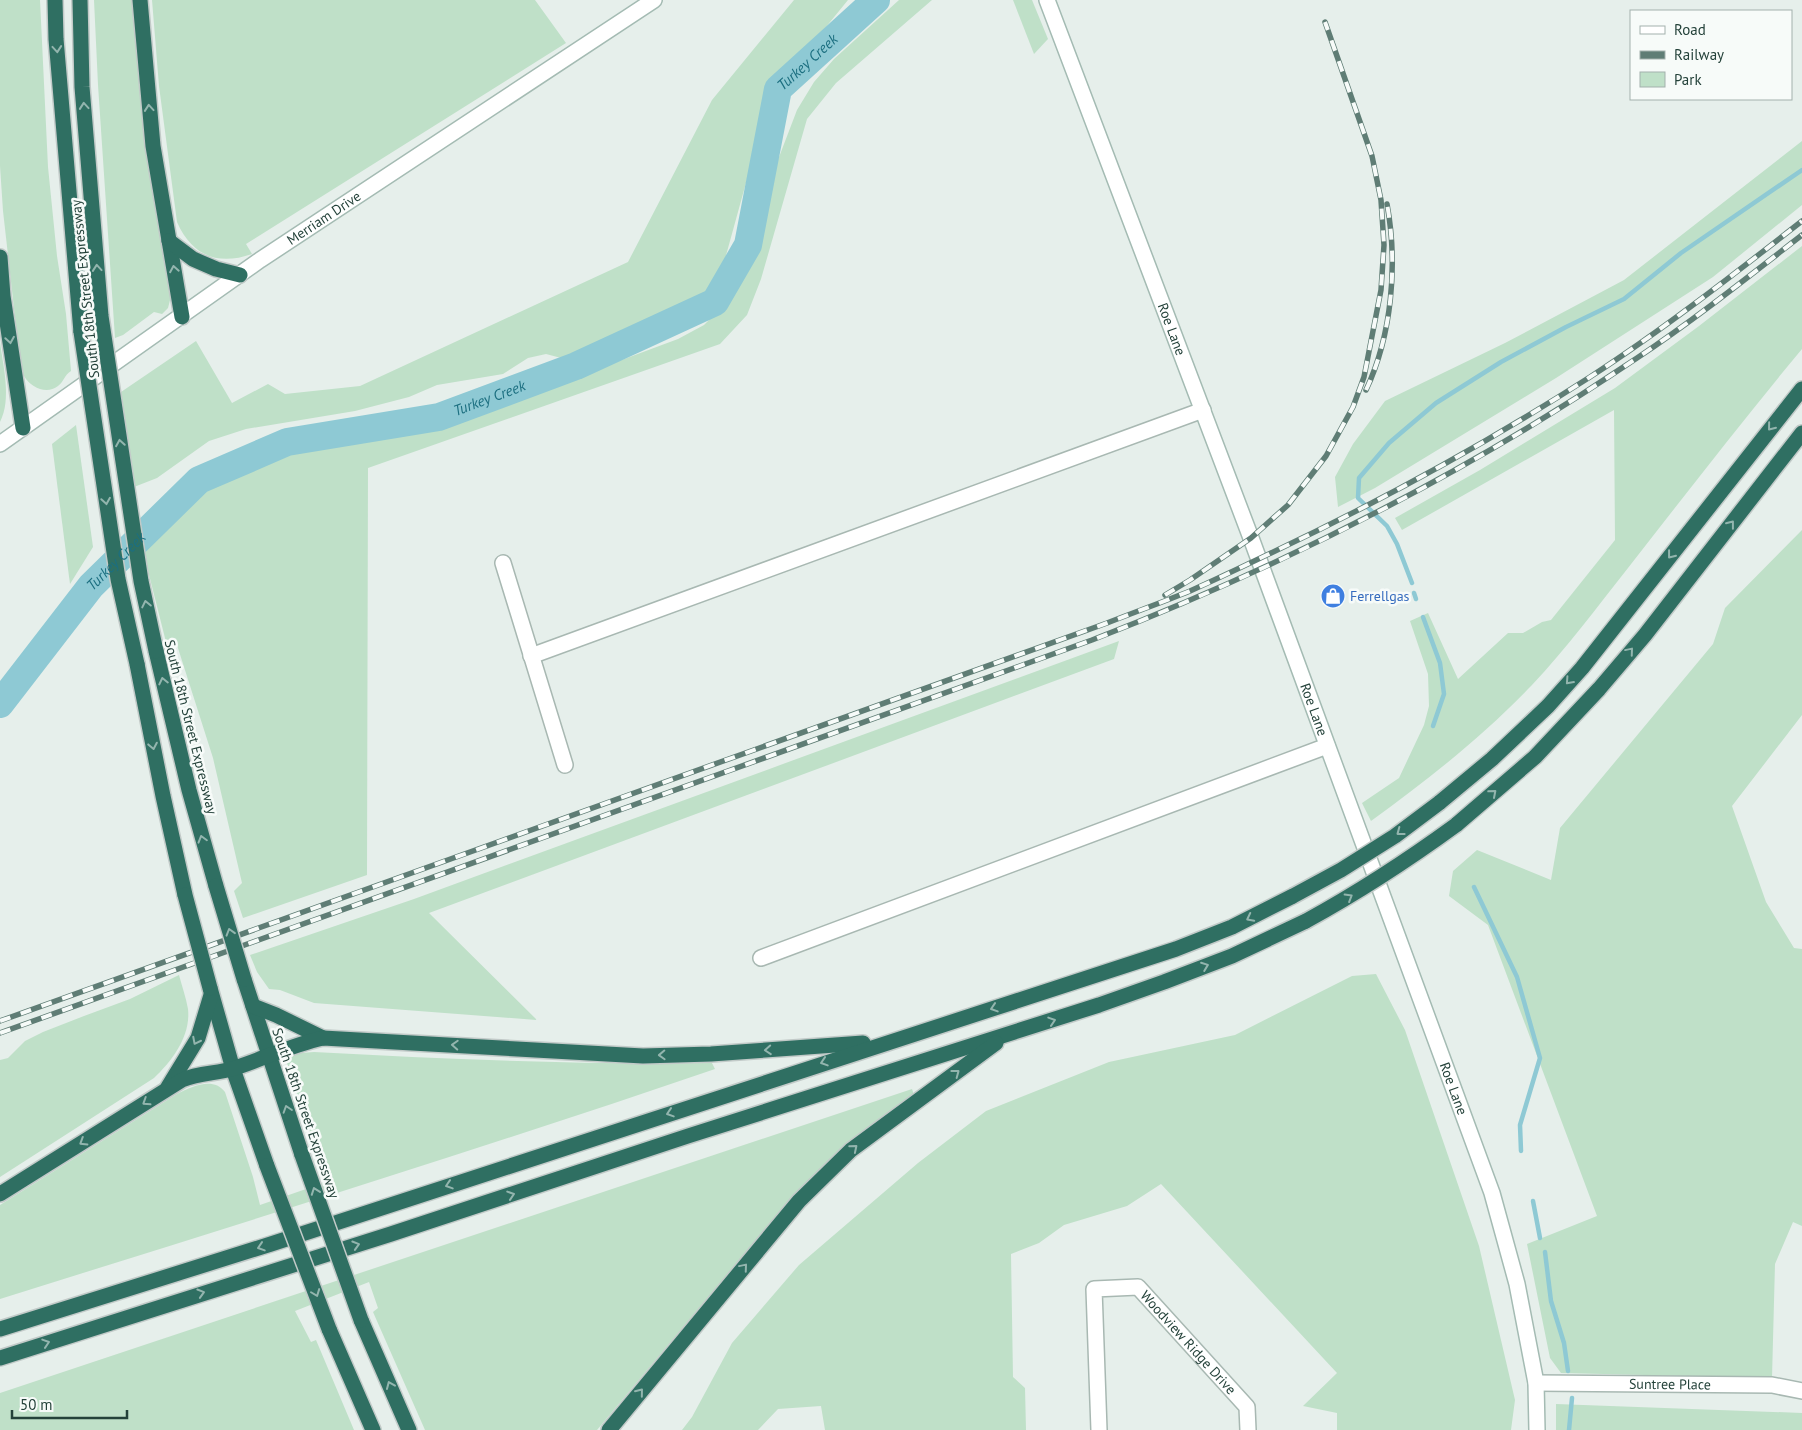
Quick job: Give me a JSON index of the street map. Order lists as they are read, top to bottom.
{
  "streets": {
    "highway": ["South 18th Street Expressway"],
    "street": [
      "Merriam Drive",
      "Roe Lane",
      "Woodview Ridge Drive",
      "Suntree Place"
    ]
  },
  "crossings": [
    ["Roe Lane", "Suntree Place"]
  ],
  "water": ["Turkey Creek"],
  "places": {
    "shop": ["Ferrellgas"]
  },
  "legend": ["Road", "Railway", "Park"],
  "scale_bar": "50 m"
}
